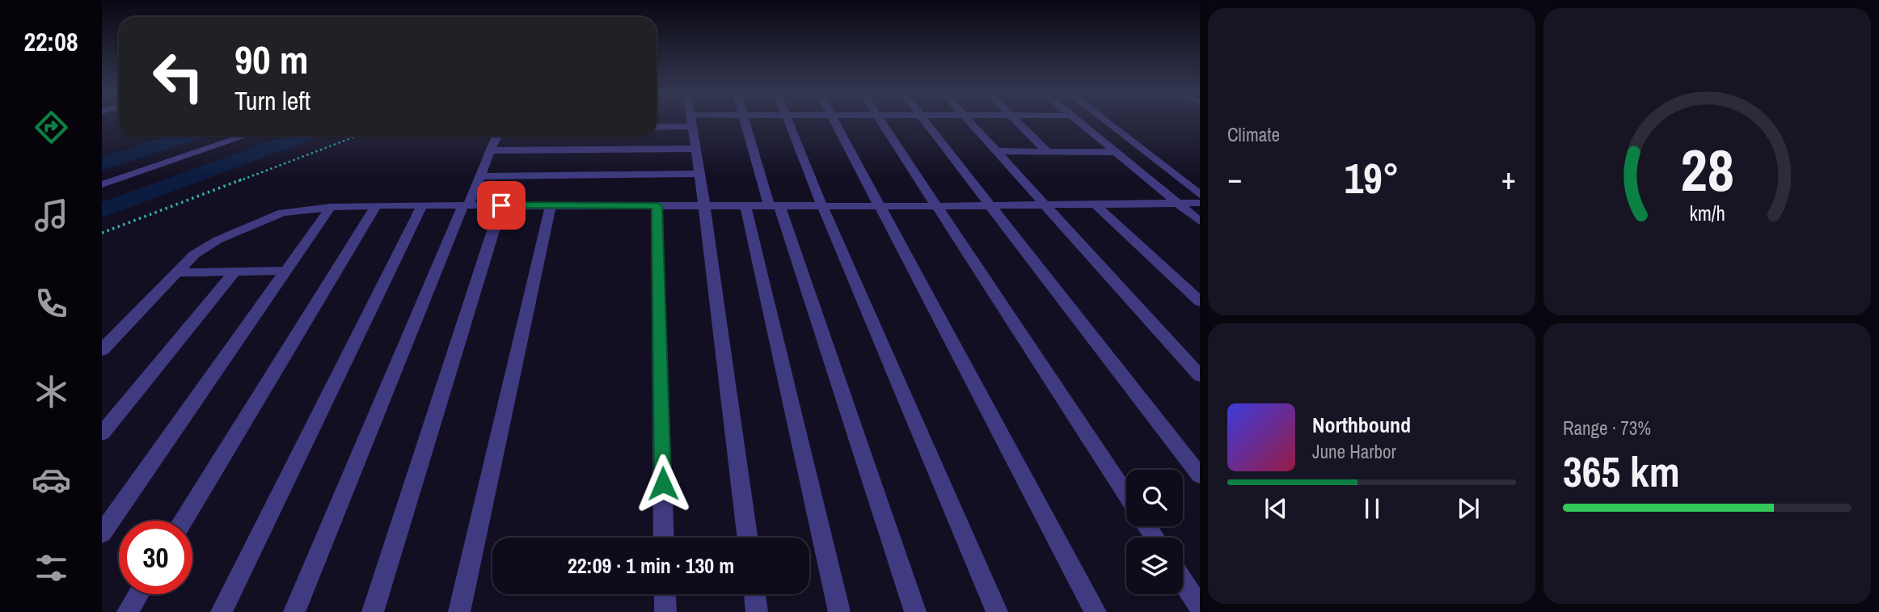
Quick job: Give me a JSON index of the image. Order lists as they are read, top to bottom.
{
  "page": {
    "tabs": "22:08",
    "tile": [
      "Climate",
      ["Range · 73%", "365 km"]
    ],
    "turn": ["90 m", "Turn left"],
    "heat": ["−", "19°", "+"],
    "song": ["Northbound", "June Harbor"],
    "limit": "30",
    "trip": "22:09 · 1 min · 130 m",
    "gauge": ["28", "km/h"]
  }
}
